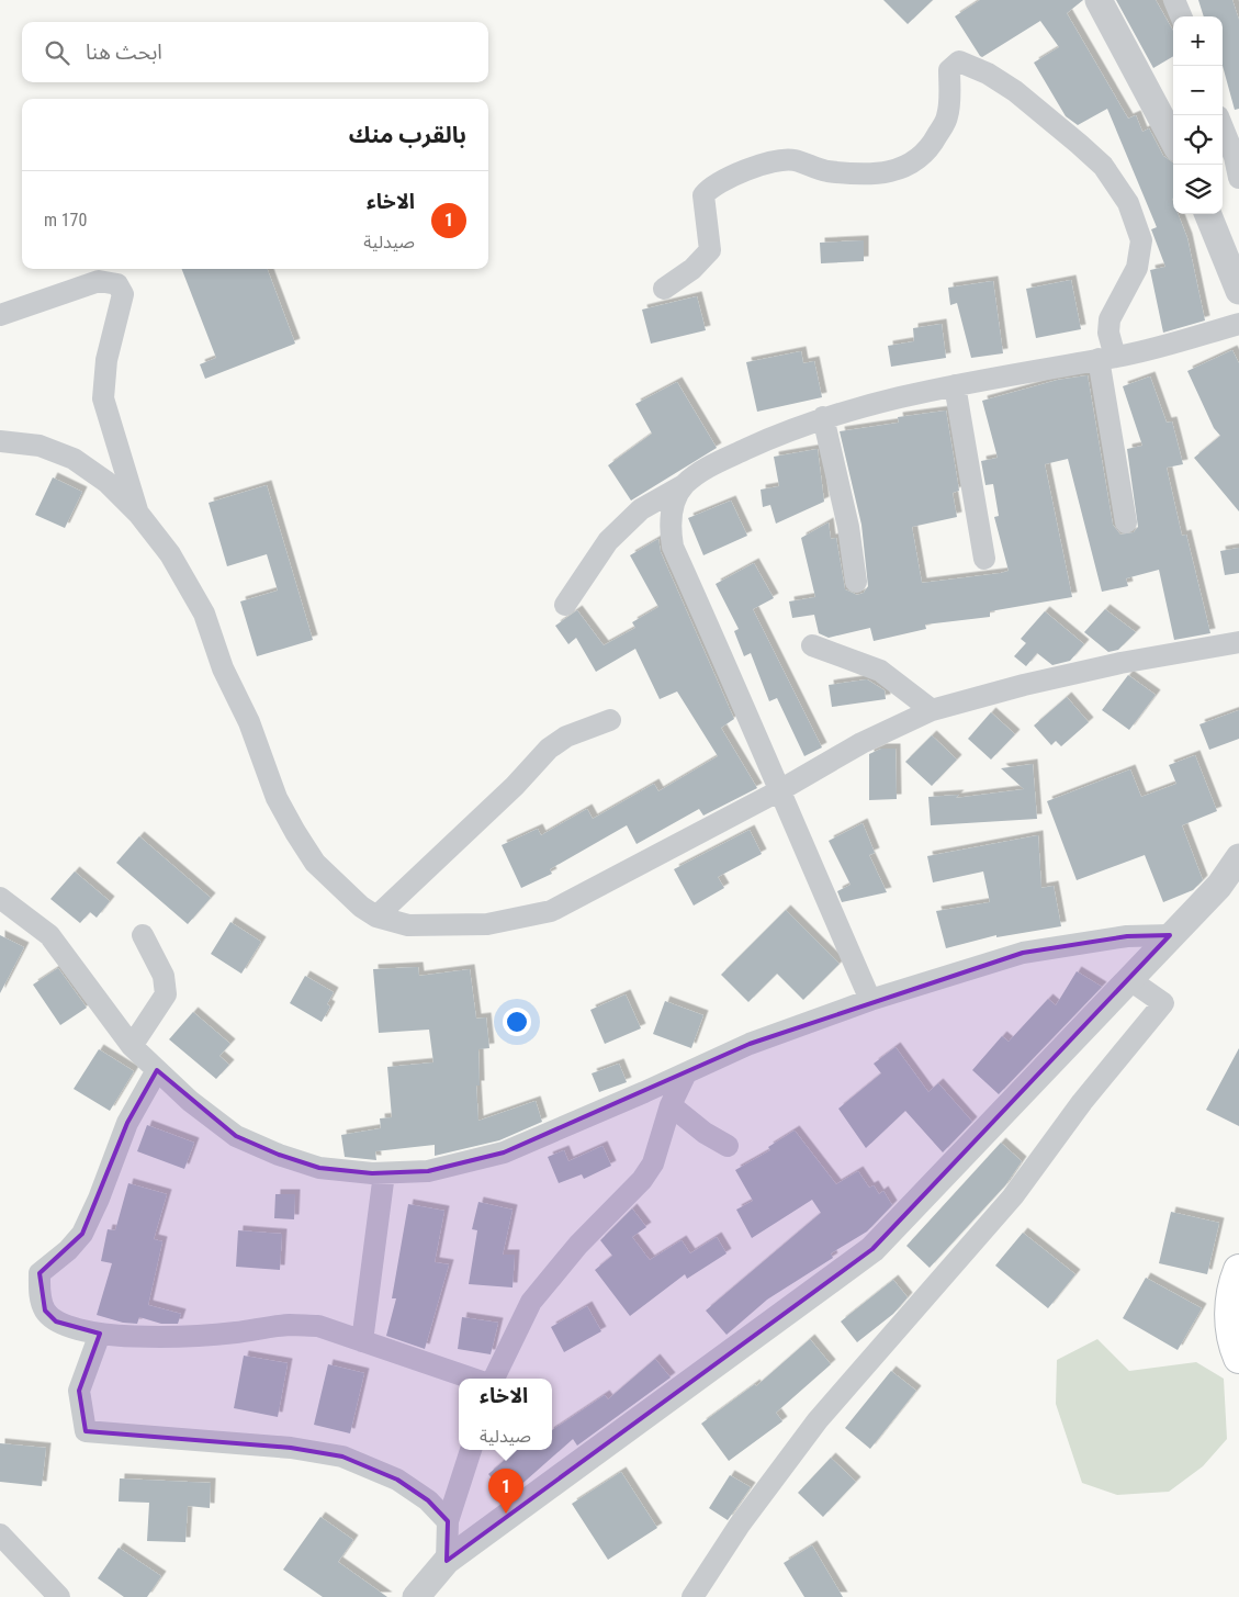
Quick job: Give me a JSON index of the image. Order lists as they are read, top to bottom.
{
  "page": {
    "map_buttons": ["+", "−"],
    "search": "ابحث هنا",
    "heading": "بالقرب منك",
    "list": [
      {
        "mark": "1",
        "name": "الاخاء",
        "note": "صيدلية",
        "value": "170 m"
      }
    ],
    "popup": ["الاخاء", "صيدلية"],
    "pins": "1"
  }
}
